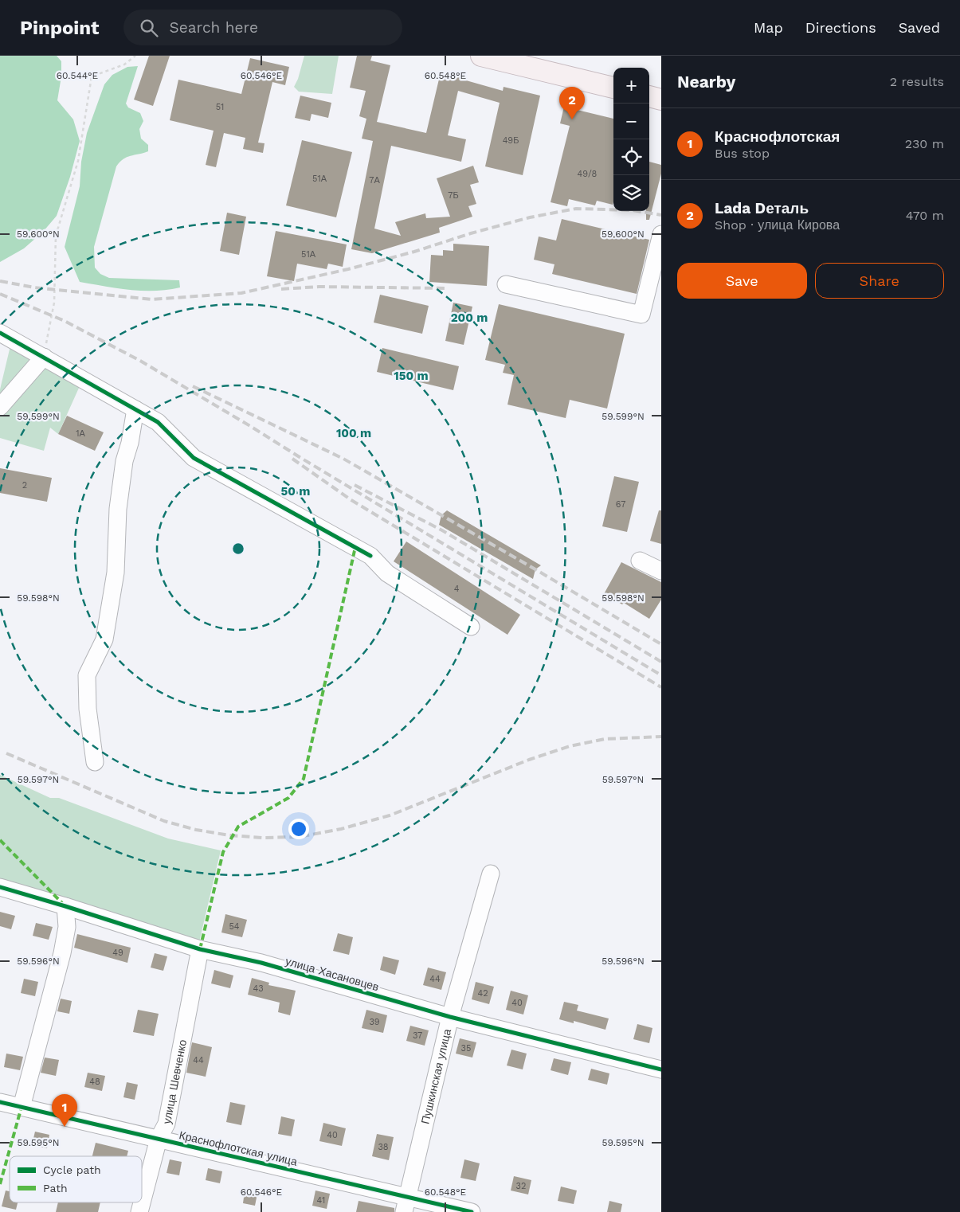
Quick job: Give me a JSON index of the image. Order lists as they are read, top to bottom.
{
  "streets": {
    "street": [
      "улица Хасановцев",
      "Пушкинская улица",
      "улица Шевченко",
      "Краснофлотская улица"
    ]
  },
  "crossings": [
    ["улица Хасановцев", "Пушкинская улица"],
    ["улица Хасановцев", "улица Шевченко"],
    ["Пушкинская улица", "Краснофлотская улица"],
    ["улица Шевченко", "Краснофлотская улица"]
  ],
  "house_numbers": [
    "51",
    "49Б",
    "49/8",
    "51А",
    "7А",
    "7Б",
    "51А",
    "1А",
    "2",
    "67",
    "4",
    "54",
    "49",
    "44",
    "43",
    "42",
    "40",
    "39",
    "37",
    "35",
    "44",
    "48",
    "40",
    "38",
    "32",
    "41"
  ],
  "legend": ["Cycle path", "Path"],
  "page": {
    "header": "Pinpoint",
    "search": "Search here",
    "nav": ["Map", "Directions", "Saved"],
    "heading": ["Nearby", "2 results"],
    "map_buttons": ["+", "−"],
    "pins": ["2", "1"],
    "list": [
      {
        "mark": "1",
        "name": "Краснофлотская",
        "note": "Bus stop",
        "value": "230 m"
      },
      {
        "mark": "2",
        "name": "Lada Dеталь",
        "note": "Shop · улица Кирова",
        "value": "470 m"
      }
    ],
    "buttons": ["Save", "Share"]
  },
  "coordinates": [
    "60.544°E",
    "60.546°E",
    "60.548°E",
    "59.600°N",
    "59.599°N",
    "59.598°N",
    "59.597°N",
    "59.596°N",
    "59.595°N"
  ],
  "rings": [
    "200 m",
    "150 m",
    "100 m",
    "50 m"
  ]
}
